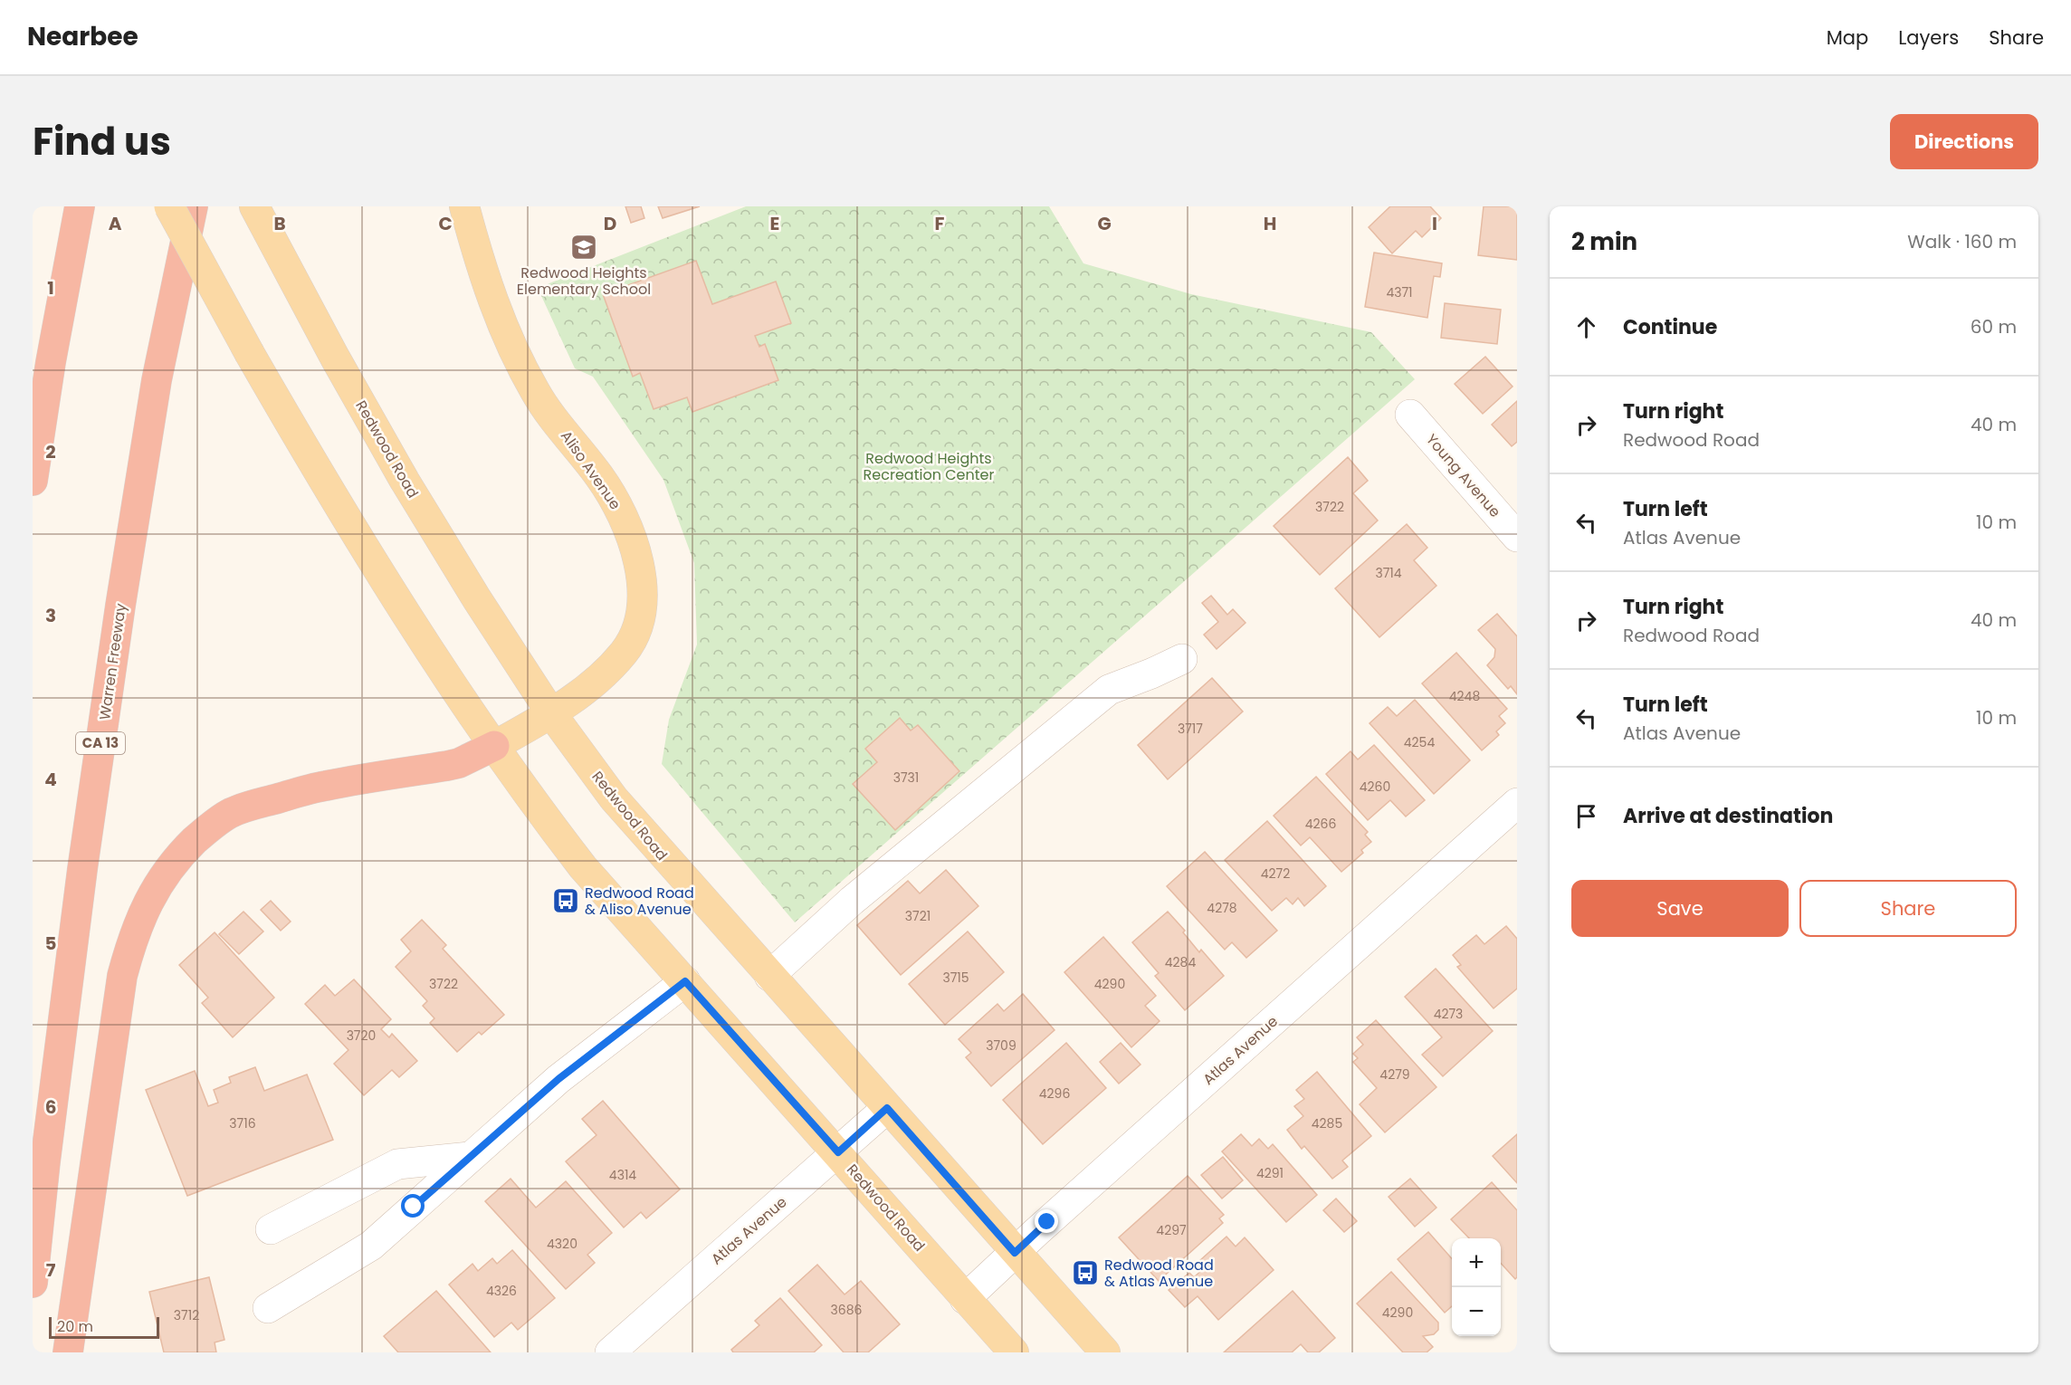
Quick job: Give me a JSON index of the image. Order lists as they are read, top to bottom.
{
  "streets": {
    "highway": ["Warren Freeway", "CA 13"],
    "main road": ["Redwood Road", "Aliso Avenue"],
    "street": ["Young Avenue", "Atlas Avenue"]
  },
  "crossings": [
    ["Redwood Road", "Aliso Avenue"],
    ["Redwood Road", "Atlas Avenue"]
  ],
  "parks": ["Redwood Heights Recreation Center"],
  "places": {
    "school or university": ["Redwood Heights Elementary School"],
    "bus stop": ["Redwood Road & Aliso Avenue", "Redwood Road & Atlas Avenue"]
  },
  "house_numbers": [
    "4371",
    "3722",
    "3714",
    "4248",
    "3717",
    "4254",
    "3731",
    "4260",
    "4266",
    "4272",
    "4278",
    "3721",
    "4284",
    "3715",
    "3722",
    "4290",
    "4273",
    "3720",
    "3709",
    "4279",
    "4296",
    "3716",
    "4285",
    "4291",
    "4314",
    "4297",
    "4320",
    "4326",
    "3686",
    "4290",
    "3712"
  ],
  "scale_bar": "20 m",
  "page": {
    "header": "Nearbee",
    "nav": ["Map", "Layers", "Share"],
    "title": "Find us",
    "buttons": [
      "Directions",
      ["Save", "Share"]
    ],
    "heading": ["2 min", "Walk · 160 m"],
    "list": [
      ["Continue", "60 m"],
      ["Turn right", "Redwood Road", "40 m"],
      ["Turn left", "Atlas Avenue", "10 m"],
      ["Turn right", "Redwood Road", "40 m"],
      ["Turn left", "Atlas Avenue", "10 m"],
      "Arrive at destination"
    ],
    "map_buttons": ["+", "−"],
    "scale": "20 m"
  },
  "grid": {
    "columns": [
      "A",
      "B",
      "C",
      "D",
      "E",
      "F",
      "G",
      "H",
      "I"
    ],
    "rows": [
      "1",
      "2",
      "3",
      "4",
      "5",
      "6",
      "7"
    ]
  }
}
